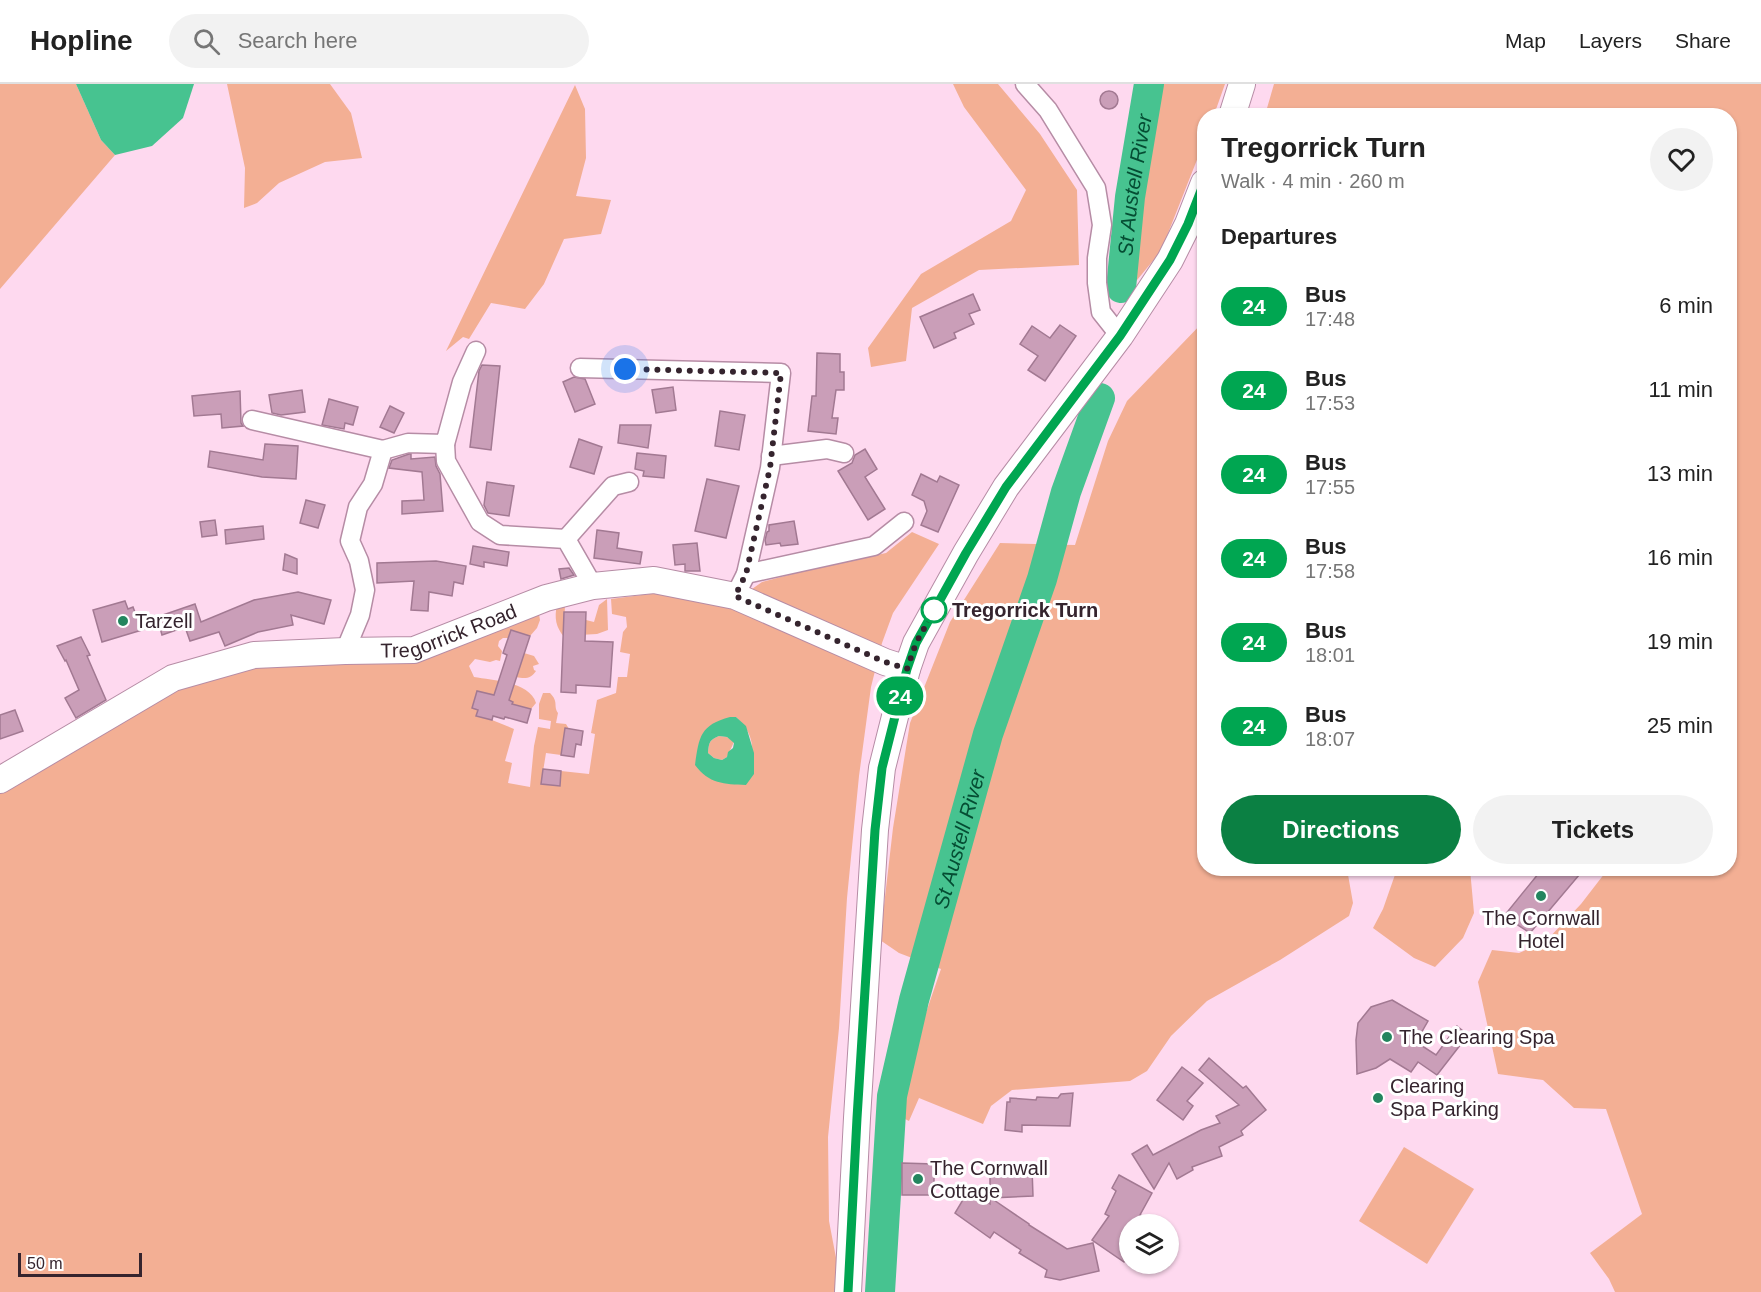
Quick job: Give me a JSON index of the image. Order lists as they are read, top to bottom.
{
  "streets": {
    "main road": ["Tregorrick Road"]
  },
  "water": ["St Austell River"],
  "places": [
    "Tregorrick Turn",
    "Tarzell",
    "The Cornwall Hotel",
    "The Clearing Spa",
    "Clearing Spa Parking",
    "The Cornwall Cottage"
  ],
  "lines": ["bus line 24"],
  "scale_bar": "50 m",
  "page": {
    "header": "Hopline",
    "search": "Search here",
    "nav": ["Map", "Layers", "Share"],
    "on_map": "24",
    "heading": [
      ["Tregorrick Turn", "Walk · 4 min · 260 m"],
      "Departures"
    ],
    "list": [
      {
        "mark": "24",
        "name": "Bus",
        "note": "17:48",
        "value": "6 min"
      },
      {
        "mark": "24",
        "name": "Bus",
        "note": "17:53",
        "value": "11 min"
      },
      {
        "mark": "24",
        "name": "Bus",
        "note": "17:55",
        "value": "13 min"
      },
      {
        "mark": "24",
        "name": "Bus",
        "note": "17:58",
        "value": "16 min"
      },
      {
        "mark": "24",
        "name": "Bus",
        "note": "18:01",
        "value": "19 min"
      },
      {
        "mark": "24",
        "name": "Bus",
        "note": "18:07",
        "value": "25 min"
      }
    ],
    "buttons": ["Directions", "Tickets"],
    "scale": "50 m"
  }
}
